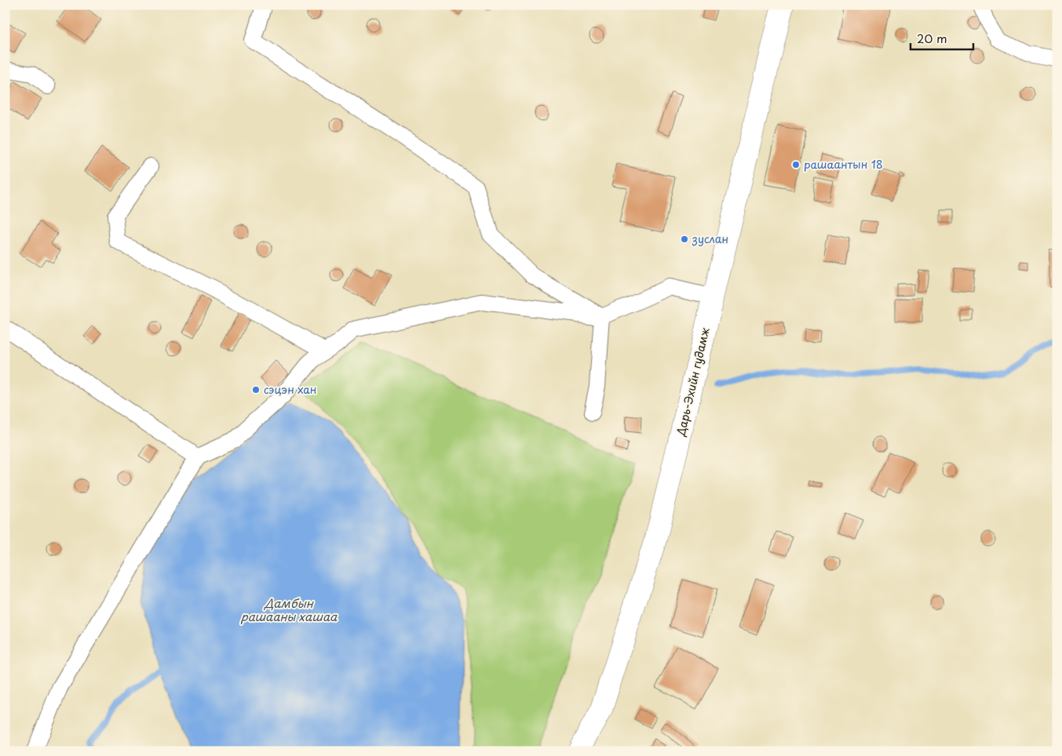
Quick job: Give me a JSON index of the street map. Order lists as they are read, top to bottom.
{
  "streets": {
    "main road": ["Дарь-Эхийн гудамж"]
  },
  "water": ["Дамбын рашааны хашаа"],
  "places": ["рашаантын 18", "зуслан", "сэцэн хан"],
  "scale_bar": "20 m"
}
